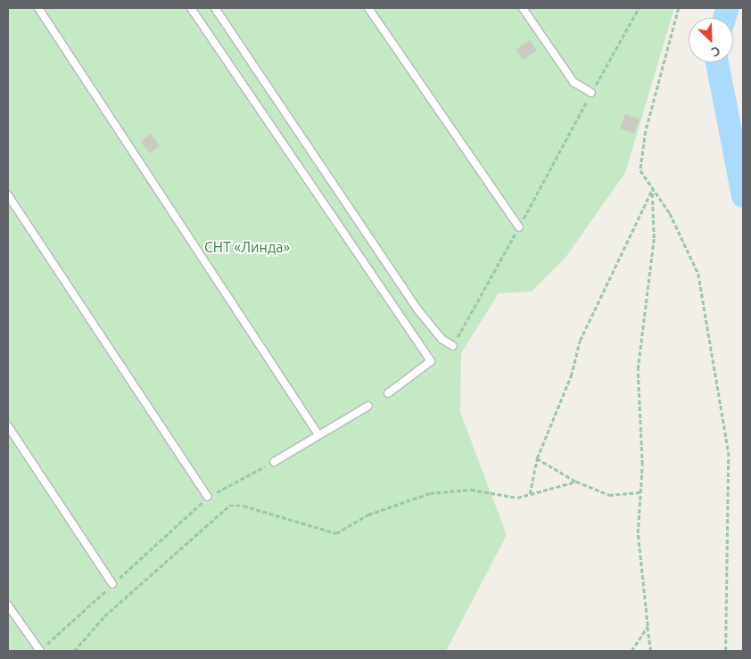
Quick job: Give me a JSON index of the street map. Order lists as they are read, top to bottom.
{
  "parks": ["СНТ «Линда»"],
  "north": "bottom right"
}
